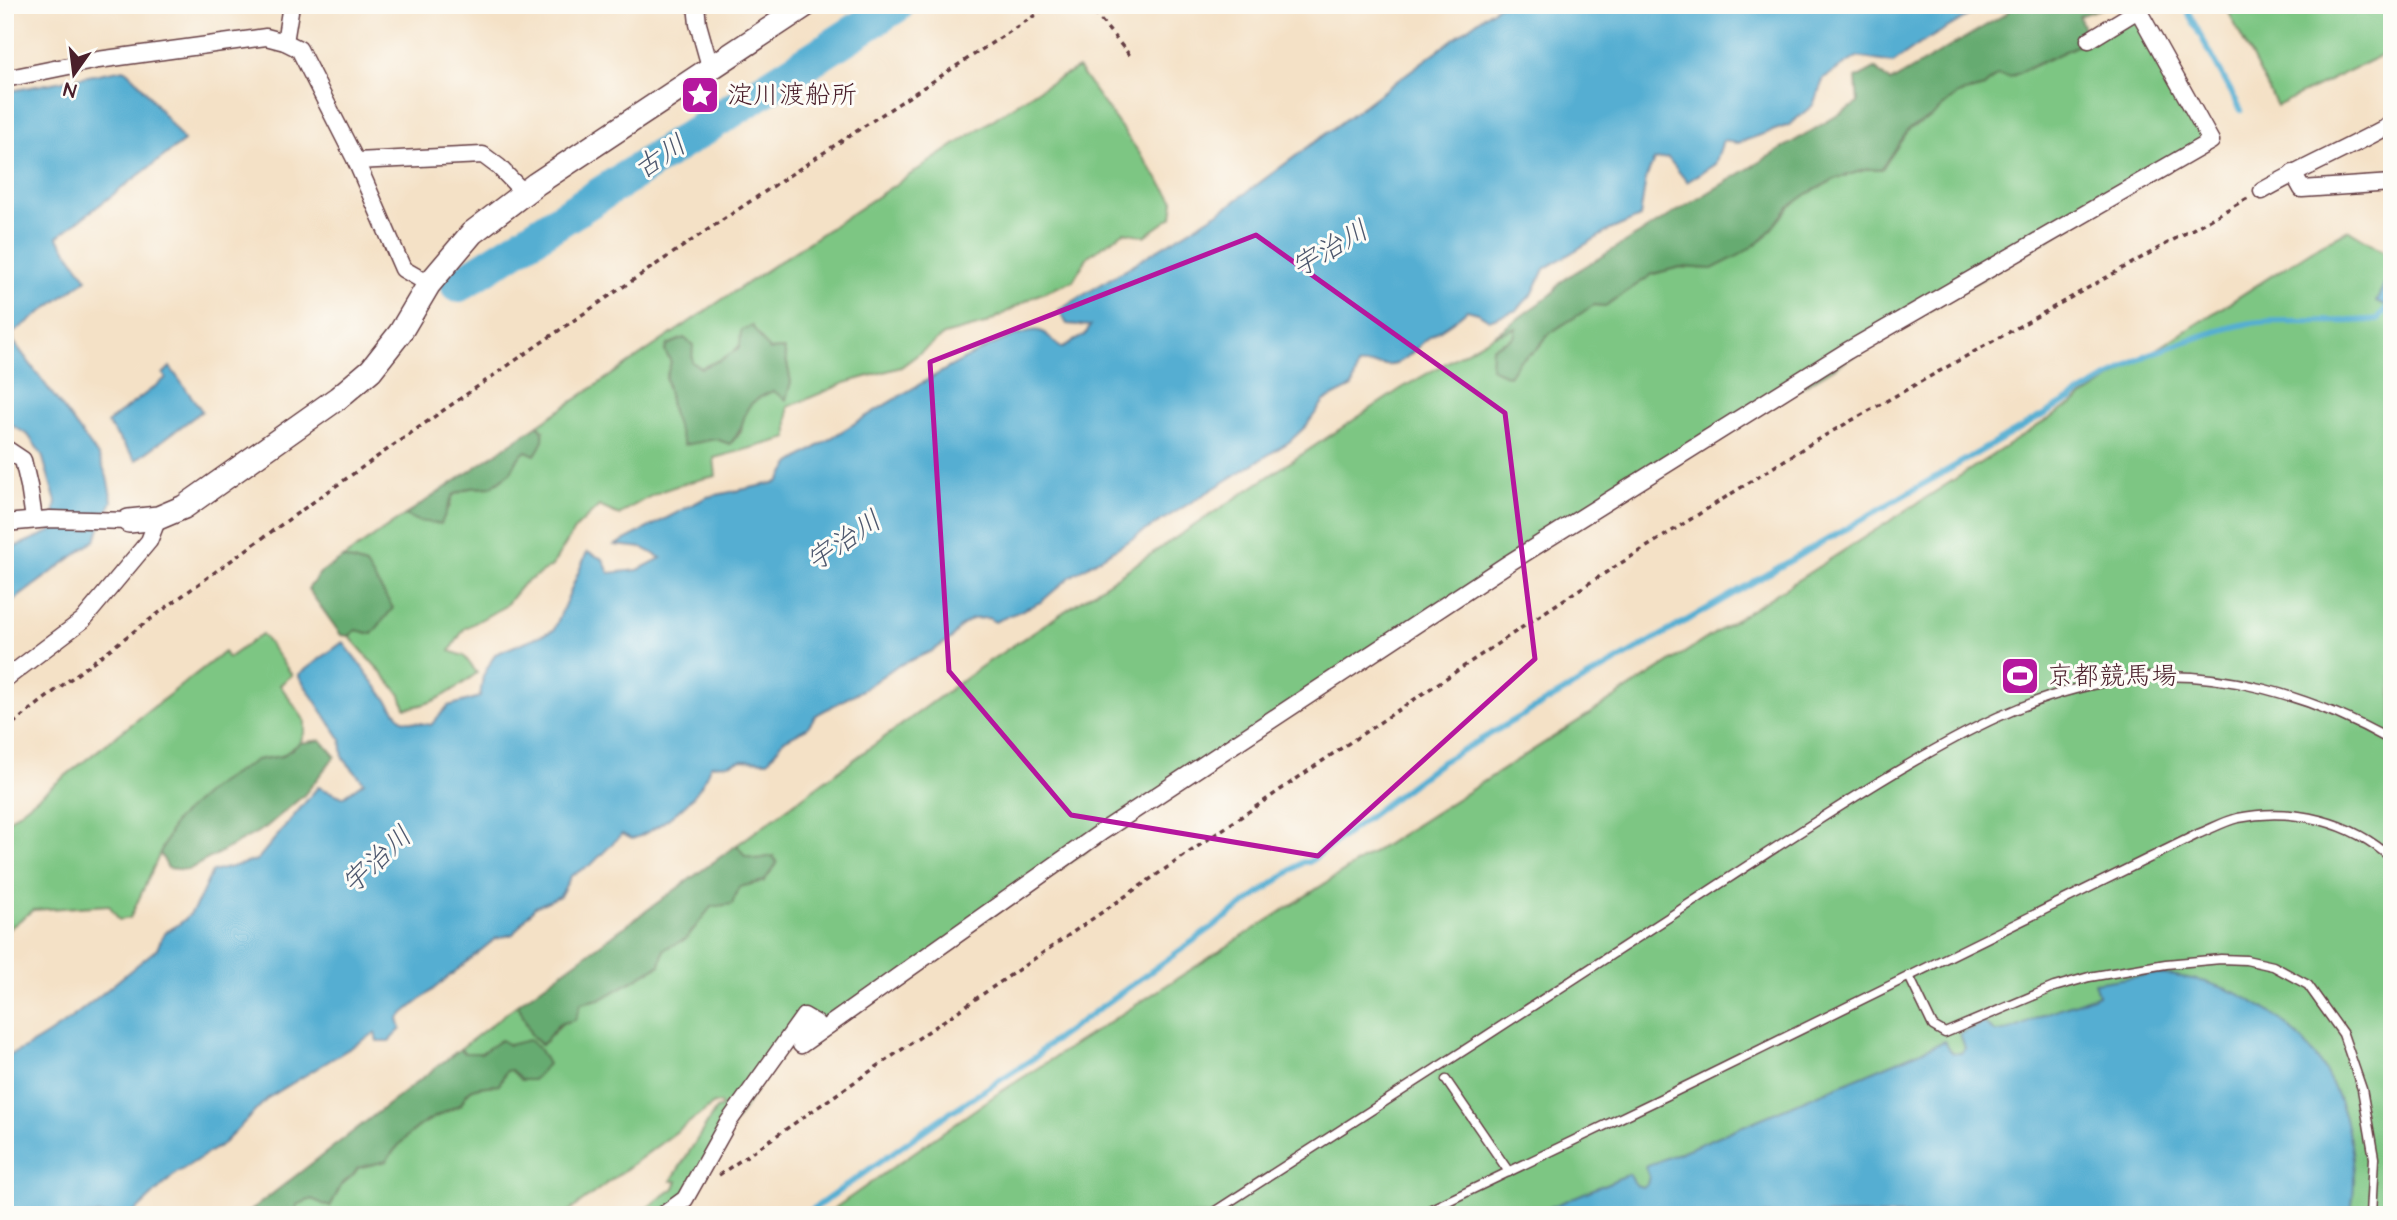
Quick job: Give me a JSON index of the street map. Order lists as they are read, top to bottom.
{
  "water": ["古川", "宇治川"],
  "places": {
    "place": ["淀川渡船所"],
    "sports": ["京都競馬場"]
  },
  "north": "bottom"
}
